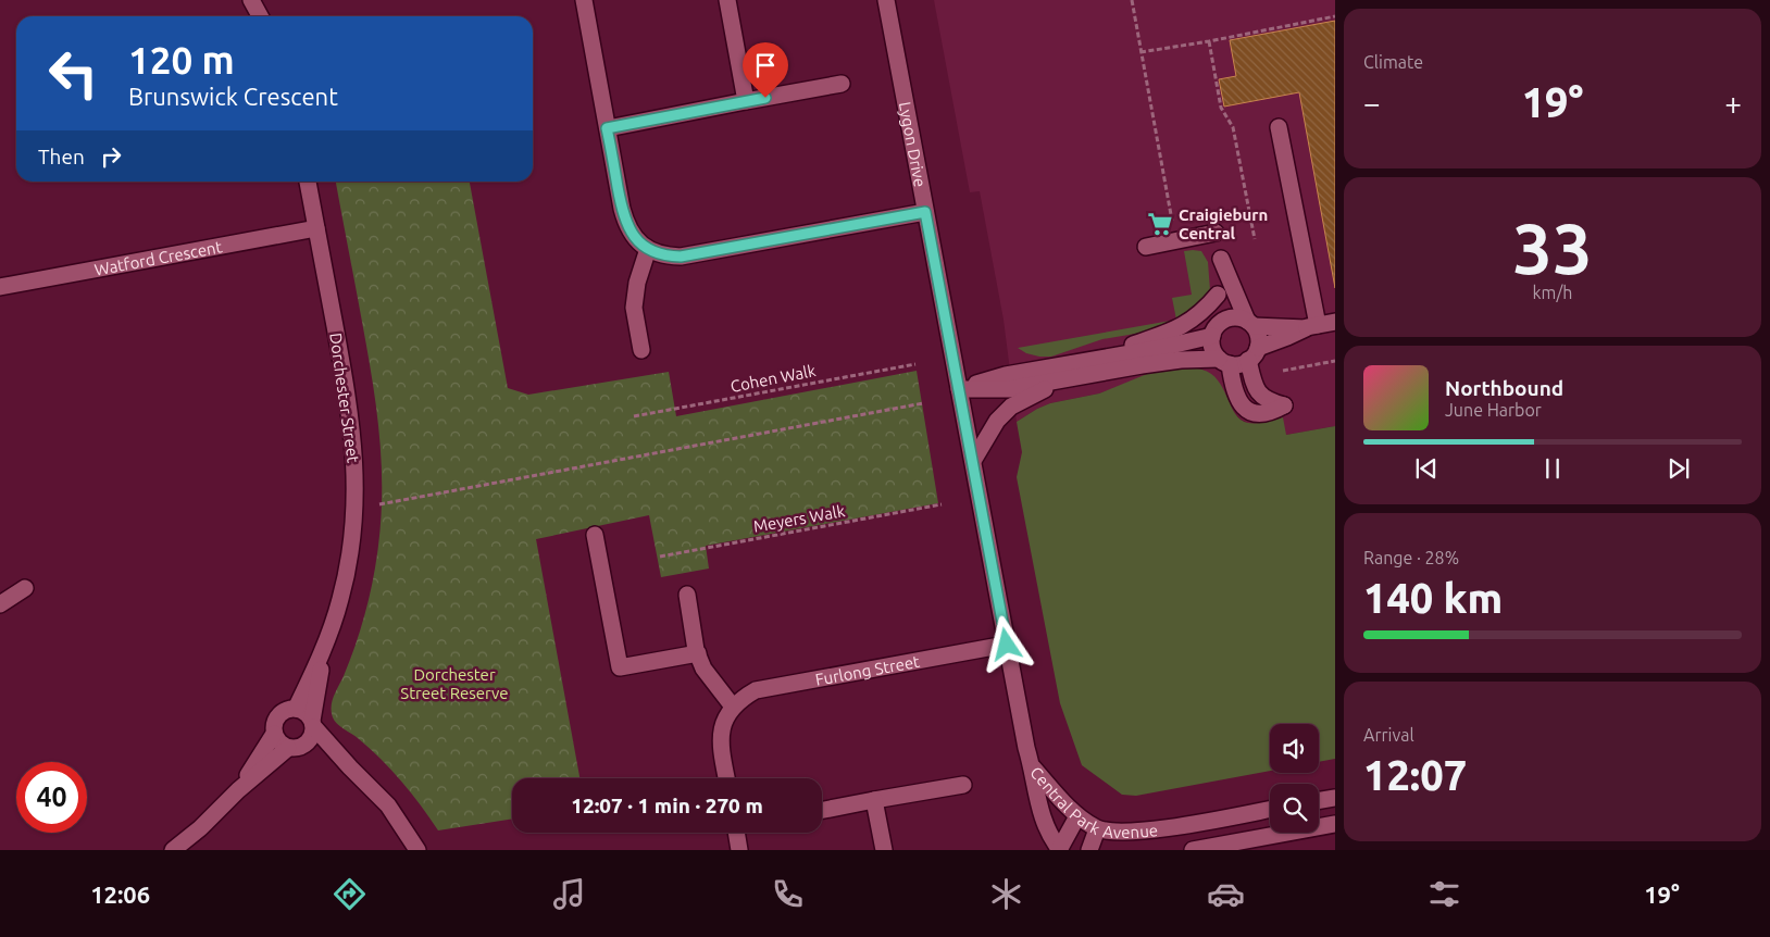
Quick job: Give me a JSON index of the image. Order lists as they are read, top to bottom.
{
  "streets": {
    "street": [
      "Lygon Drive",
      "Watford Crescent",
      "Dorchester Street",
      "Furlong Street",
      "Central Park Avenue"
    ],
    "path": ["Cohen Walk", "Meyers Walk"]
  },
  "crossings": [
    ["Lygon Drive", "Furlong Street"],
    ["Lygon Drive", "Central Park Avenue"],
    ["Watford Crescent", "Dorchester Street"]
  ],
  "parks": ["Dorchester Street Reserve"],
  "places": {
    "supermarket": ["Craigieburn Central"]
  },
  "page": {
    "tile": [
      "Climate",
      ["33", "km/h"],
      ["Range · 28%", "140 km"],
      ["Arrival", "12:07"]
    ],
    "turn": ["120 m", "Brunswick Crescent"],
    "heat": ["−", "19°", "+"],
    "then": "Then",
    "song": ["Northbound", "June Harbor"],
    "limit": "40",
    "trip": "12:07 · 1 min · 270 m",
    "tabs": ["12:06", "19°"]
  }
}
